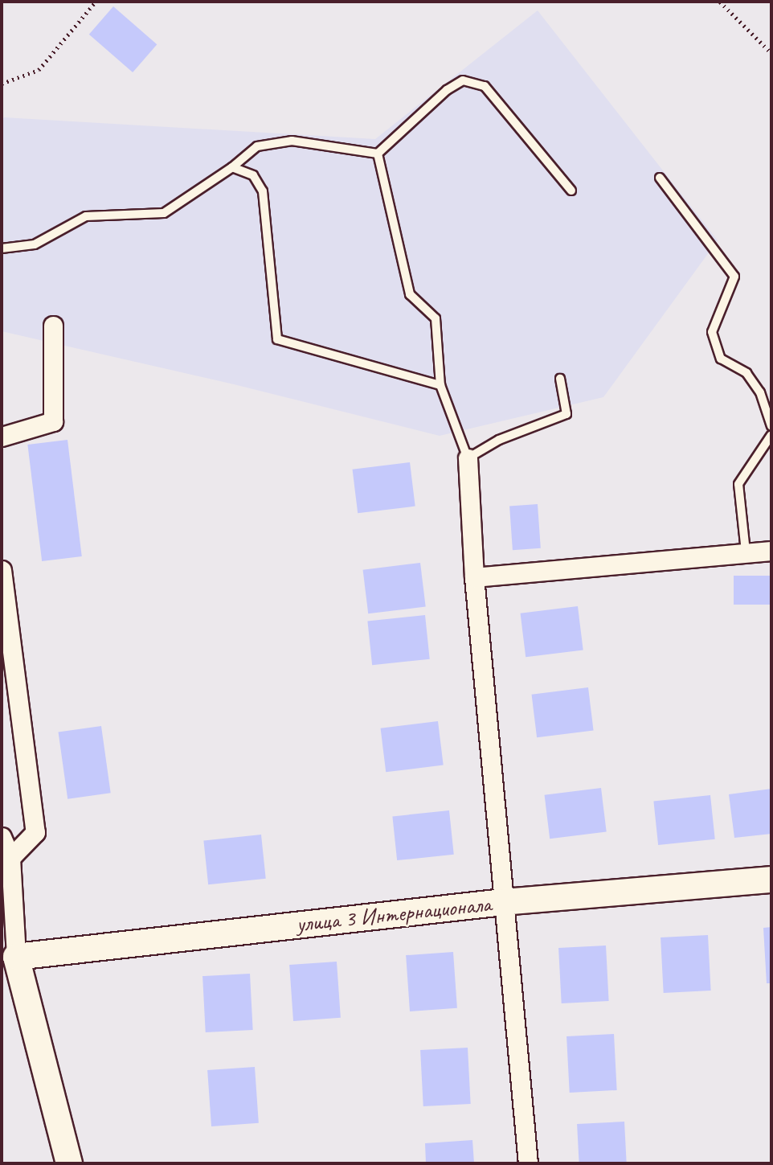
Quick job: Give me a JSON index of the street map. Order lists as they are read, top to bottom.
{
  "streets": {
    "main road": ["улица 3 Интернационала"]
  }
}
